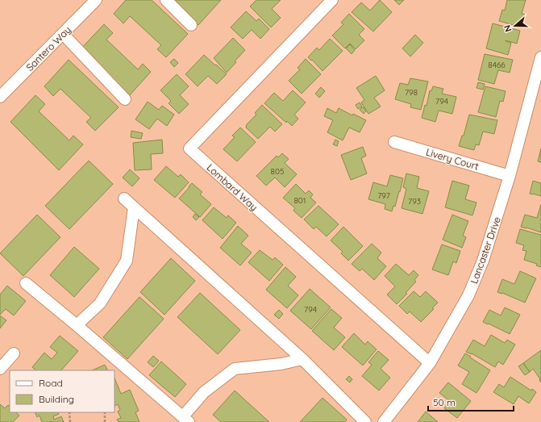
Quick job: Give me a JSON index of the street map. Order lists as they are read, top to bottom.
{
  "streets": {
    "street": [
      "Santero Way",
      "Livery Court",
      "Lombard Way",
      "Lancaster Drive"
    ]
  },
  "crossings": [
    ["Livery Court", "Lancaster Drive"],
    ["Lombard Way", "Lancaster Drive"]
  ],
  "house_numbers": [
    "8466",
    "798",
    "794",
    "805",
    "797",
    "801",
    "793",
    "794"
  ],
  "legend": ["Road", "Building"],
  "scale_bar": "50 m",
  "north": "left"
}
